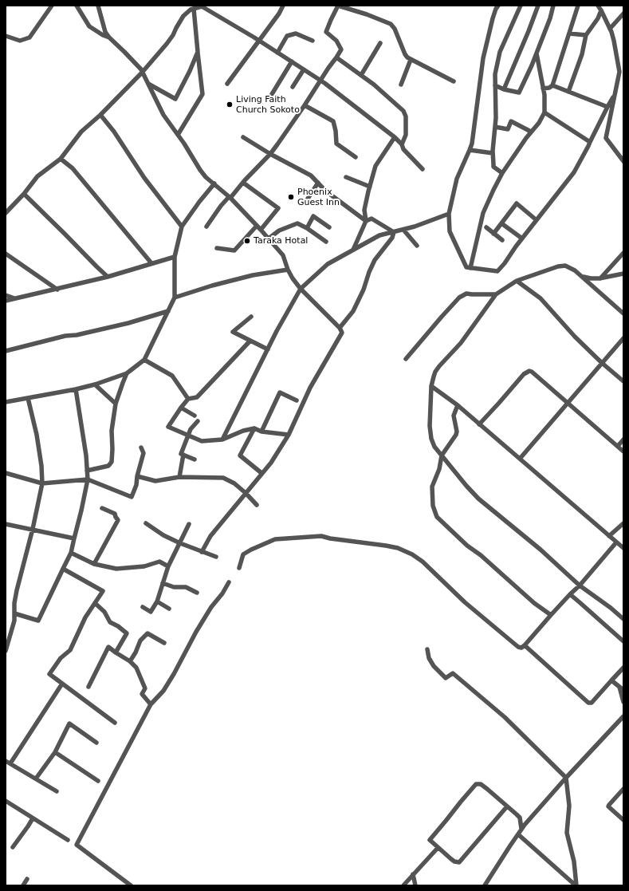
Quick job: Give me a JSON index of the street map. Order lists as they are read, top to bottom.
{
  "places": ["Living Faith Church Sokoto", "Phoenix Guest Inn", "Taraka Hotal"]
}
